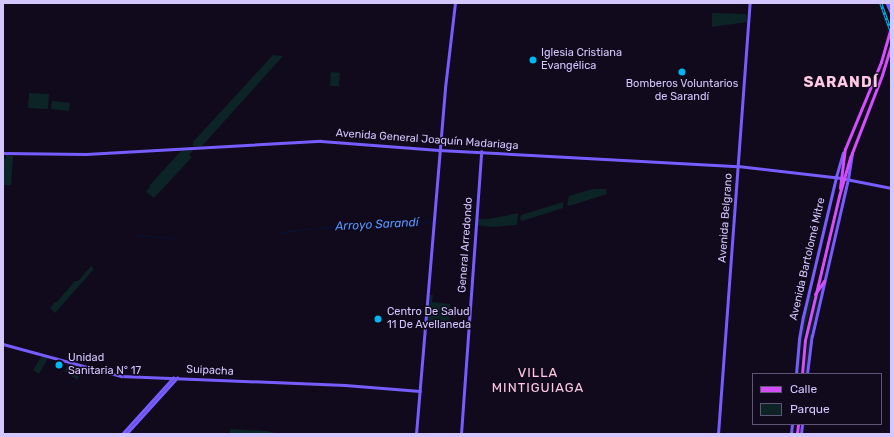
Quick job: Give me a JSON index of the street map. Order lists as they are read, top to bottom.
{
  "streets": {
    "main road": ["Avenida Bartolomé Mitre"],
    "street": [
      "Avenida General Joaquín Madariaga",
      "Avenida Belgrano",
      "General Arredondo",
      "Suipacha"
    ]
  },
  "crossings": [
    ["Avenida General Joaquín Madariaga", "Avenida Belgrano"],
    ["Avenida General Joaquín Madariaga", "General Arredondo"],
    ["Avenida General Joaquín Madariaga", "Avenida Bartolomé Mitre"]
  ],
  "districts": ["SARANDÍ", "VILLA MINTIGUIAGA"],
  "water": ["Arroyo Sarandí"],
  "places": [
    "Iglesia Cristiana Evangélica",
    "Bomberos Voluntarios de Sarandí",
    "Centro De Salud 11 De Avellaneda",
    "Unidad Sanitaria N° 17"
  ],
  "legend": ["Calle", "Parque"]
}
